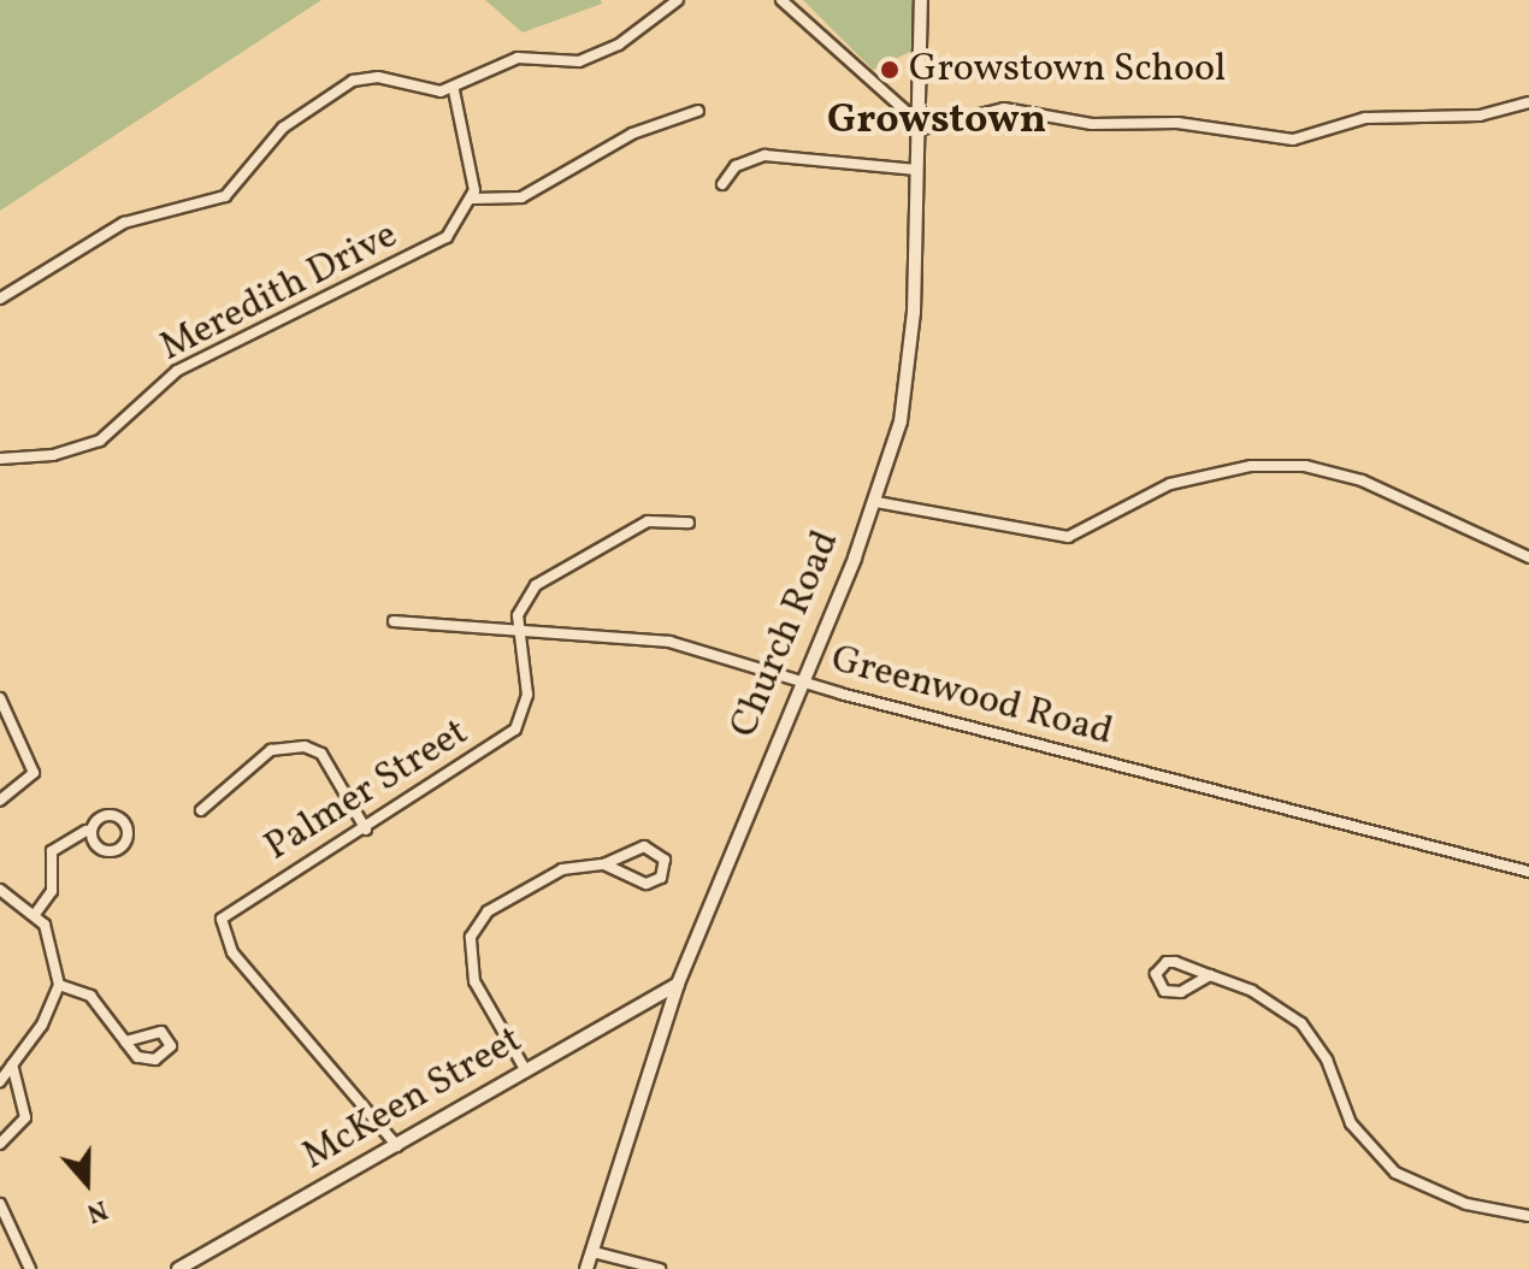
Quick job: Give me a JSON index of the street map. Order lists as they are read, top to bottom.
{
  "streets": {
    "street": [
      "Meredith Drive",
      "Church Road",
      "Greenwood Road",
      "Palmer Street",
      "McKeen Street"
    ]
  },
  "crossings": [
    ["Church Road", "Greenwood Road"],
    ["Church Road", "McKeen Street"],
    ["Greenwood Road", "Palmer Street"],
    ["Palmer Street", "McKeen Street"]
  ],
  "districts": ["Growstown"],
  "places": ["Growstown School"],
  "north": "bottom"
}
